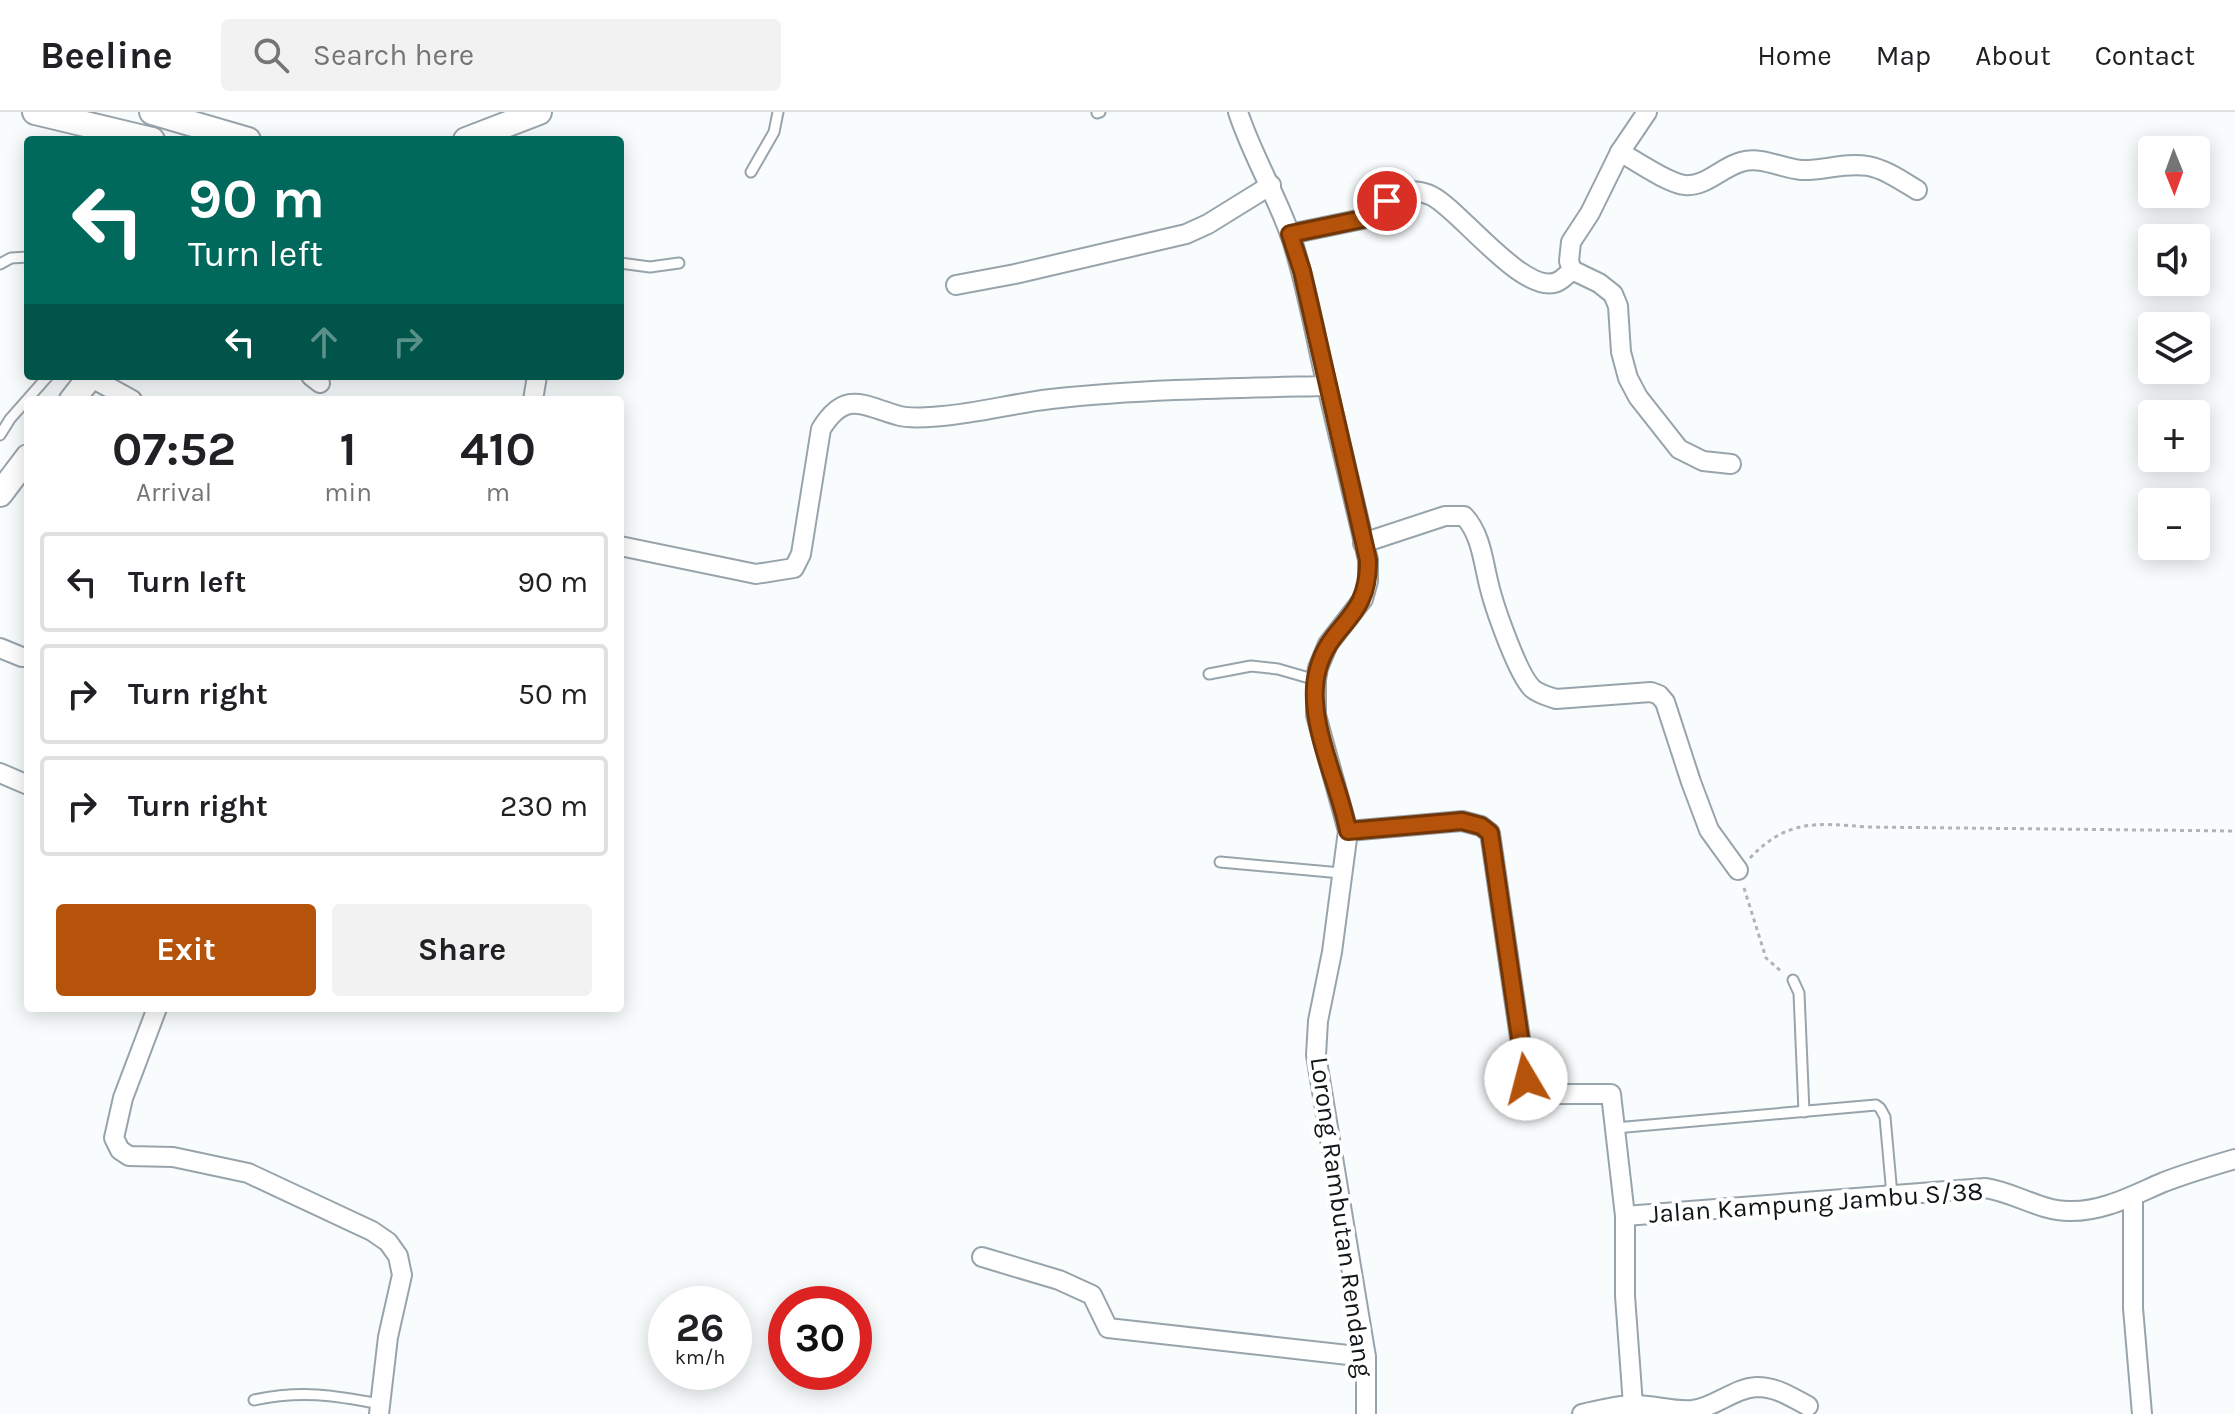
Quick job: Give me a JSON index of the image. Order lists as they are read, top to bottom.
{
  "streets": {
    "street": ["Jalan Kampung Jambu S/38", "Lorong Rambutan Rendang"]
  },
  "north": "bottom",
  "page": {
    "header": "Beeline",
    "search": "Search here",
    "nav": [
      "Home",
      "Map",
      "About",
      "Contact"
    ],
    "map_buttons": ["+", "−"],
    "turn": ["90 m", "Turn left"],
    "eta": [
      "07:52",
      "Arrival",
      "1",
      "min",
      "410",
      "m"
    ],
    "list": [
      {
        "name": "Turn left",
        "value": "90 m"
      },
      {
        "name": "Turn right",
        "value": "50 m"
      },
      {
        "name": "Turn right",
        "value": "230 m"
      }
    ],
    "buttons": ["Exit", "Share"],
    "speed": "26 km/h",
    "limit": "30"
  }
}
